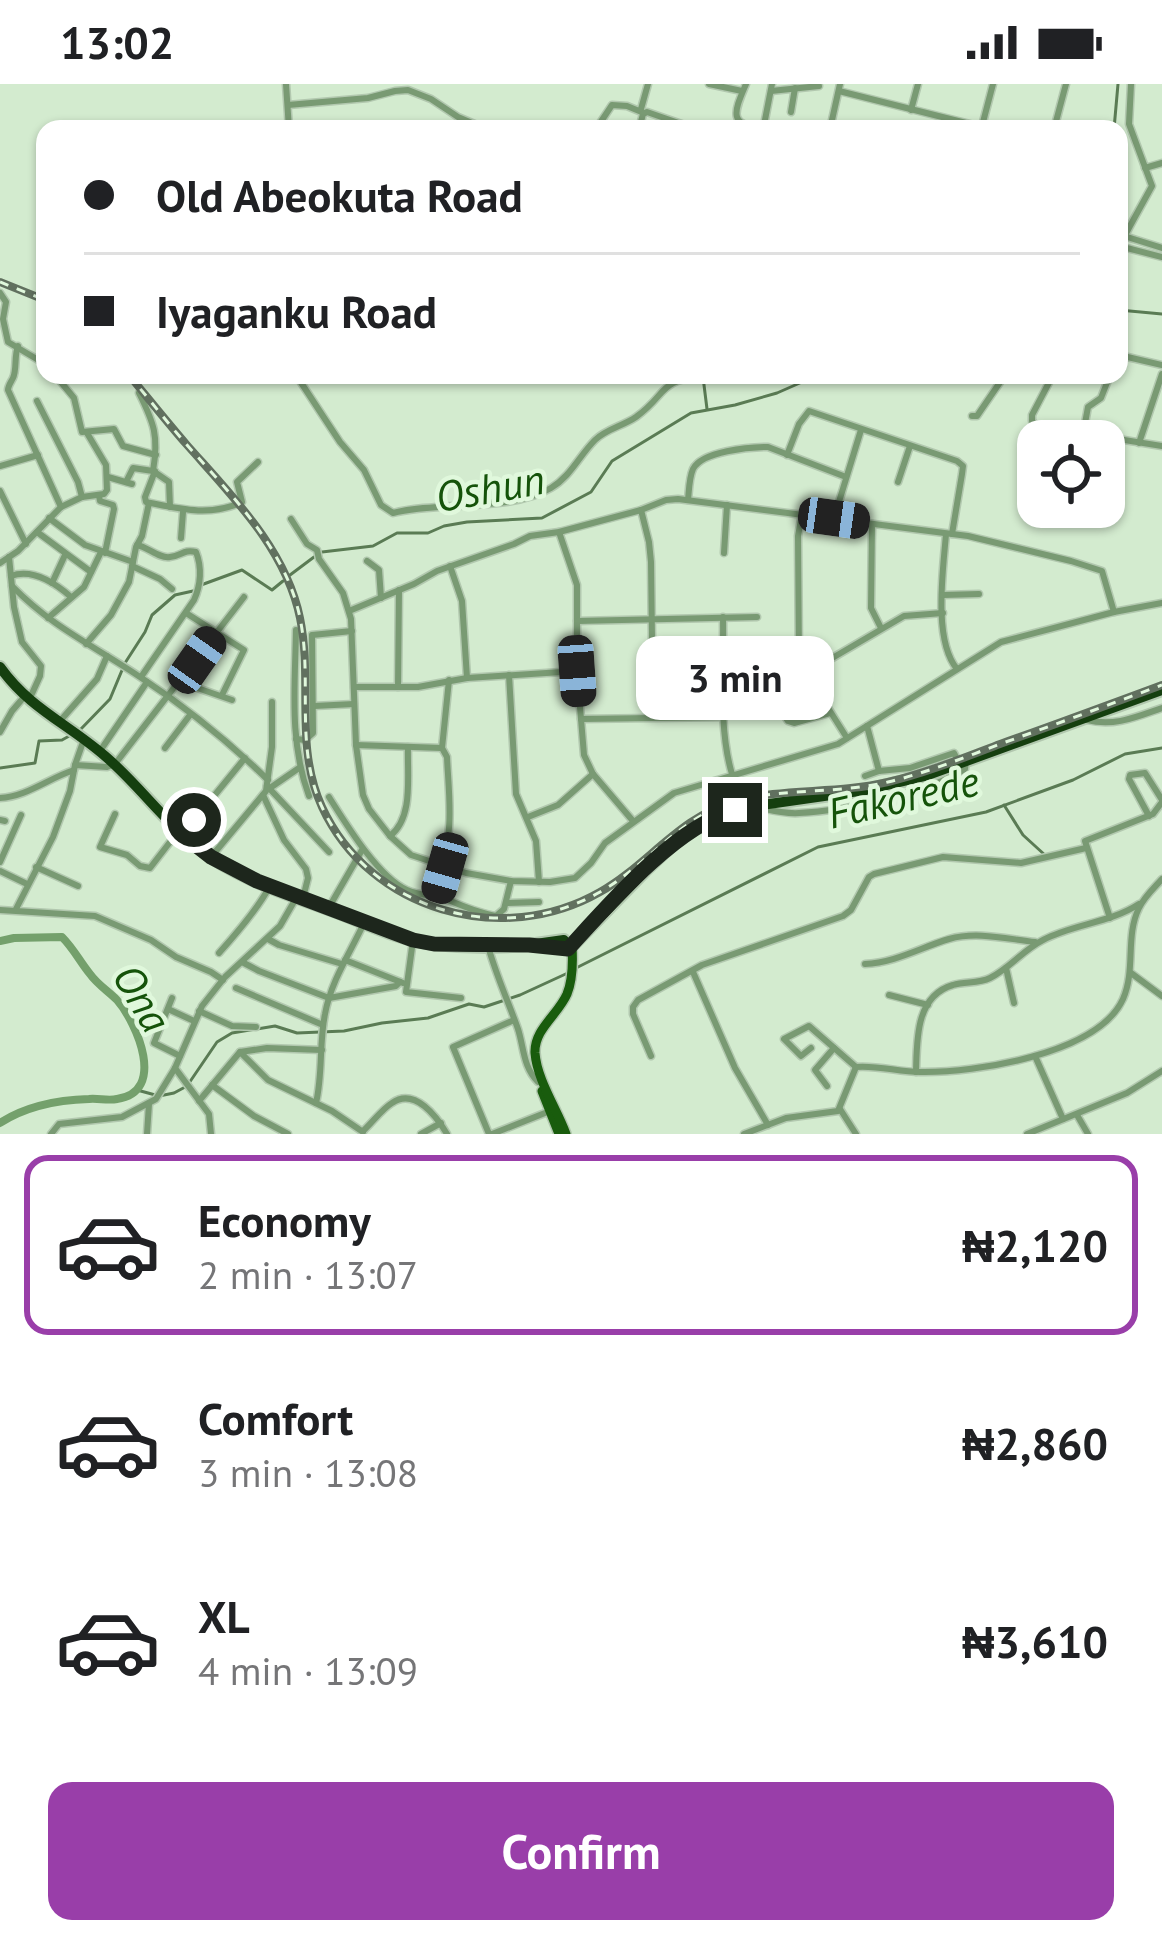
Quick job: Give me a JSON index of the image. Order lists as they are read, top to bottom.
{
  "water": ["Oshun", "Fakorede", "Ona"],
  "page": {
    "status": "13:02",
    "banner": ["Old Abeokuta Road", "Iyaganku Road"],
    "bubble": "3 min",
    "list": [
      {
        "name": "Economy",
        "note": "2 min · 13:07",
        "value": "₦2,120"
      },
      {
        "name": "Comfort",
        "note": "3 min · 13:08",
        "value": "₦2,860"
      },
      {
        "name": "XL",
        "note": "4 min · 13:09",
        "value": "₦3,610"
      }
    ],
    "buttons": "Confirm"
  }
}
